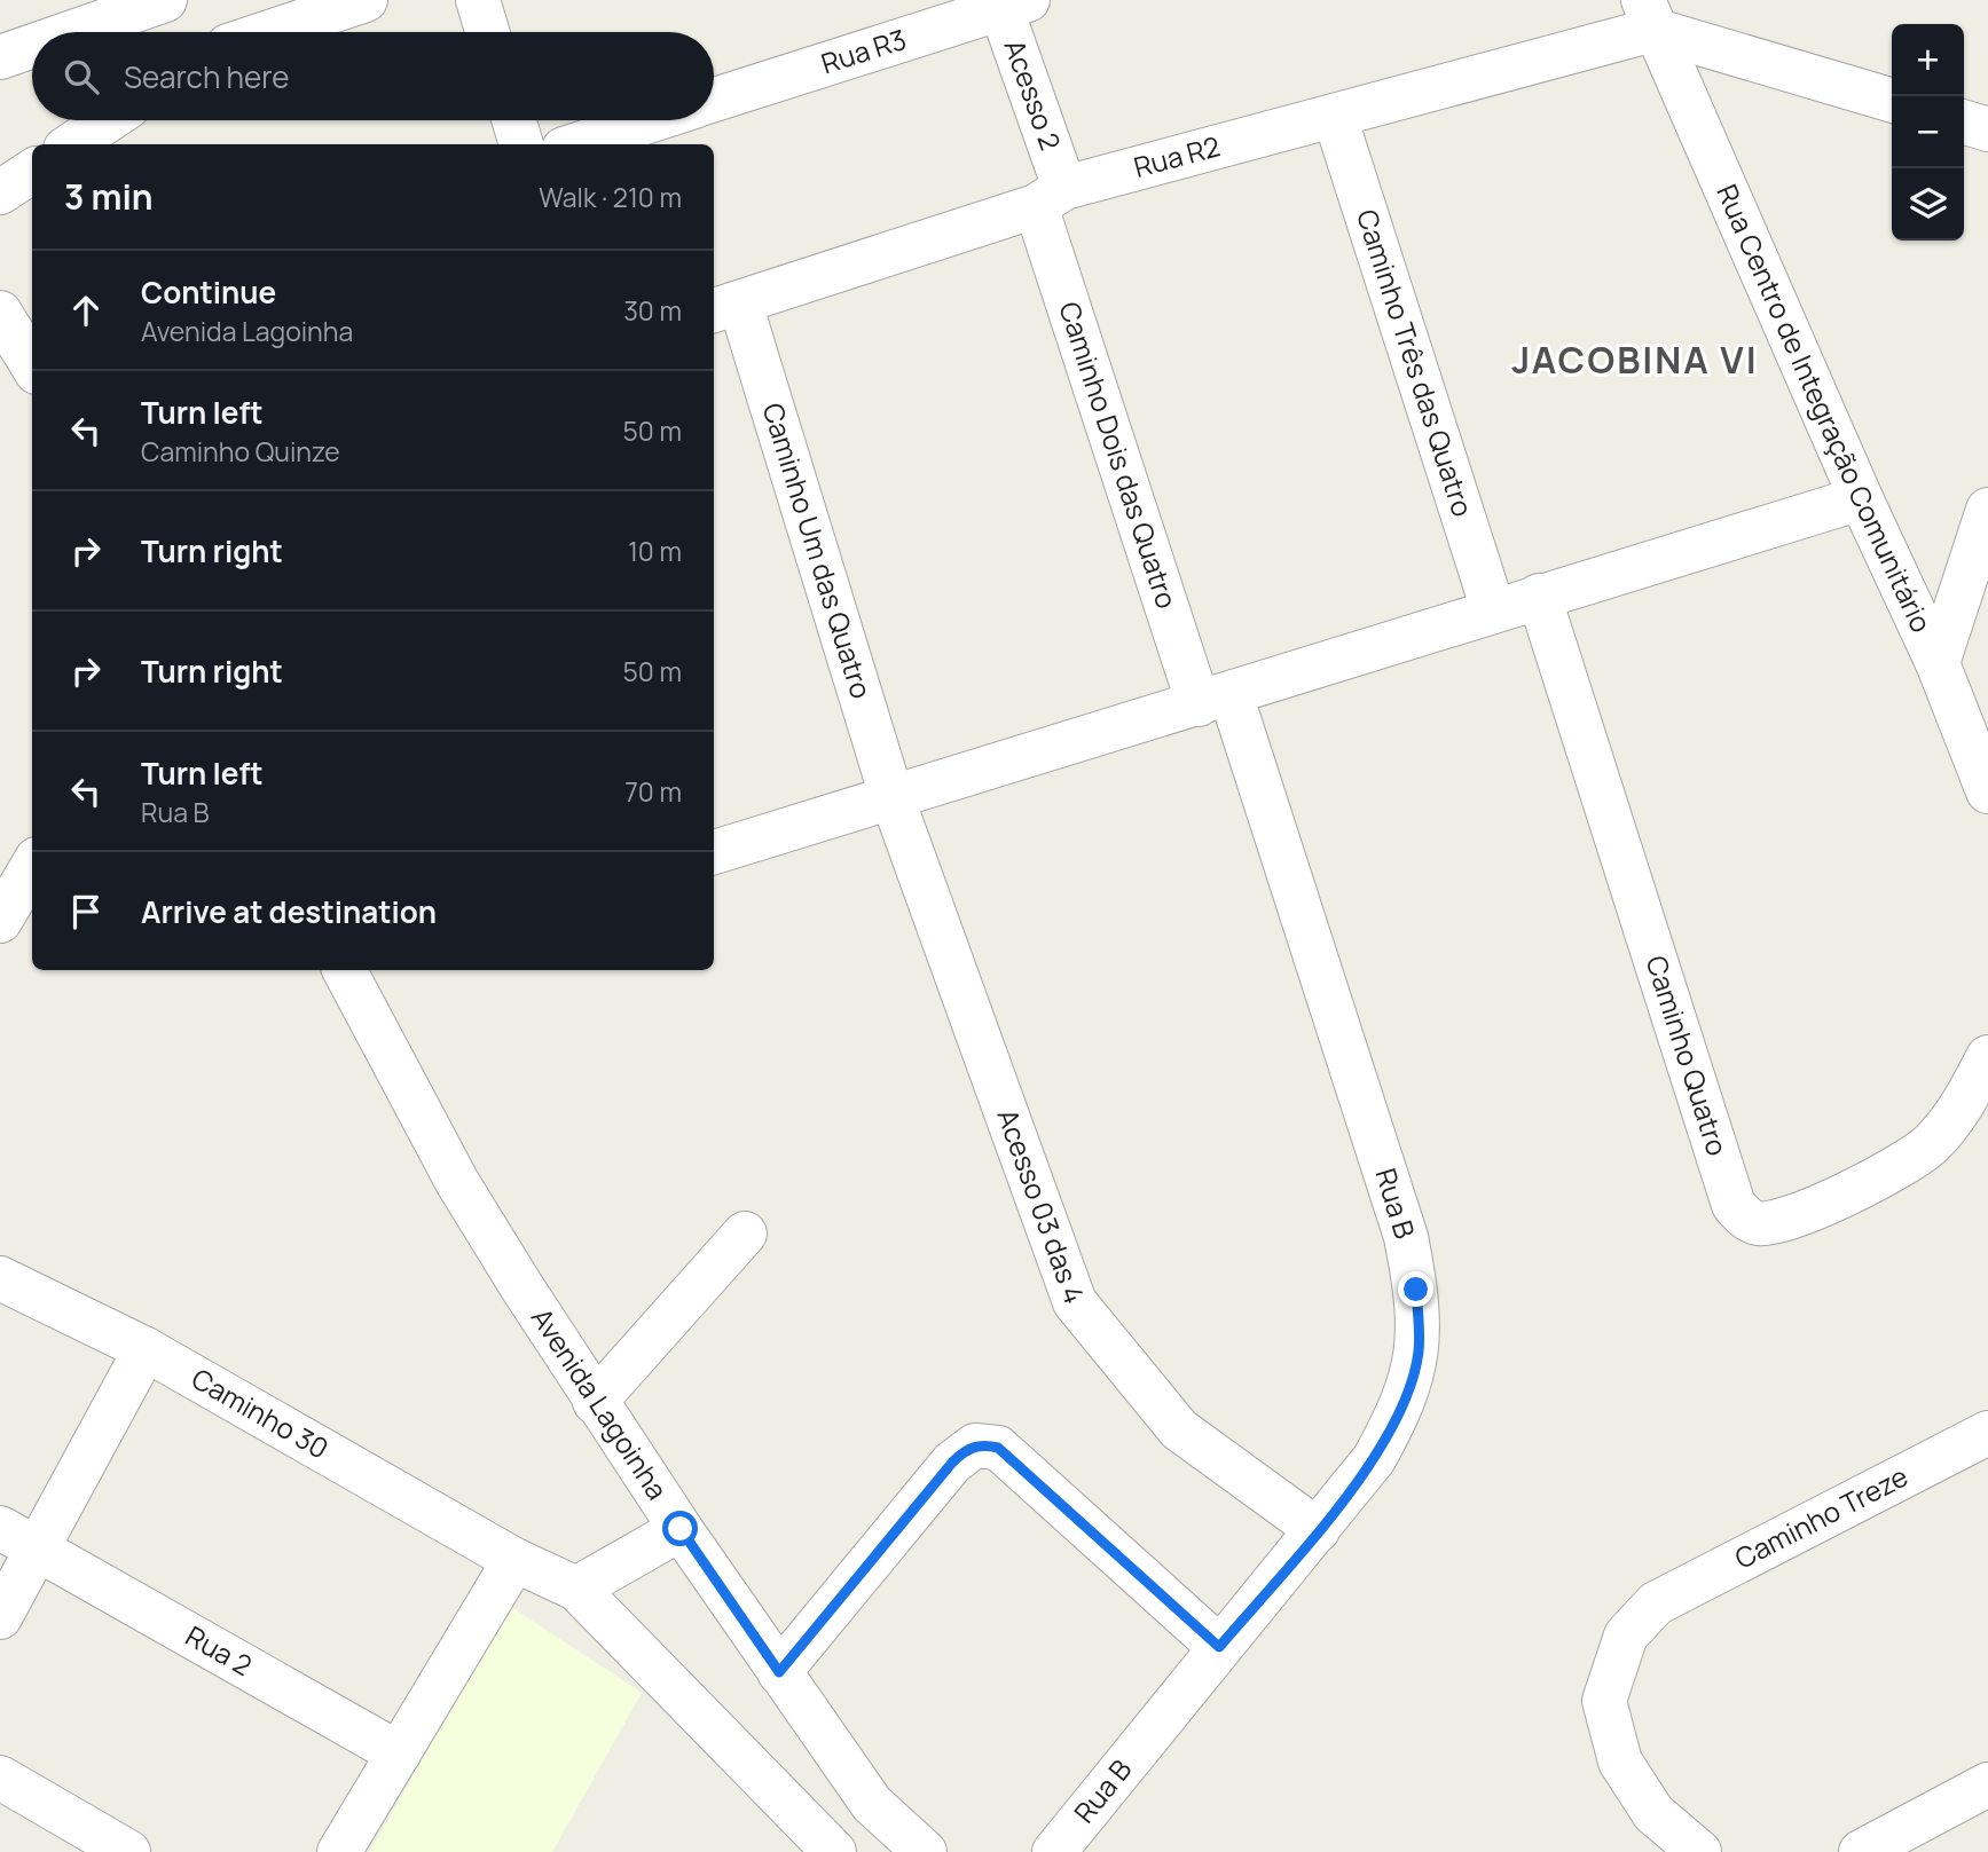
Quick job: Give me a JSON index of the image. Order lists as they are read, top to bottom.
{
  "streets": {
    "street": [
      "Rua R3",
      "Acesso 2",
      "Rua R2",
      "Caminho Três das Quatro",
      "Rua Centro de Integração Comunitário",
      "Caminho Dois das Quatro",
      "Caminho Um das Quatro",
      "Caminho Quatro",
      "Rua B",
      "Acesso 03 das 4",
      "Avenida Lagoinha",
      "Caminho 30",
      "Caminho Treze",
      "Rua 2"
    ]
  },
  "crossings": [
    ["Rua R3", "Acesso 2"],
    ["Acesso 2", "Rua R2"],
    ["Acesso 2", "Caminho Dois das Quatro"],
    ["Rua R2", "Caminho Três das Quatro"],
    ["Rua R2", "Rua Centro de Integração Comunitário"],
    ["Rua R2", "Caminho Dois das Quatro"],
    ["Rua R2", "Caminho Um das Quatro"],
    ["Caminho Dois das Quatro", "Rua B"],
    ["Caminho Um das Quatro", "Acesso 03 das 4"],
    ["Rua B", "Acesso 03 das 4"]
  ],
  "districts": ["JACOBINA VI"],
  "page": {
    "map_buttons": ["+", "−"],
    "search": "Search here",
    "heading": ["3 min", "Walk · 210 m"],
    "list": [
      ["Continue", "Avenida Lagoinha", "30 m"],
      ["Turn left", "Caminho Quinze", "50 m"],
      ["Turn right", "10 m"],
      ["Turn right", "50 m"],
      ["Turn left", "Rua B", "70 m"],
      "Arrive at destination"
    ]
  }
}
